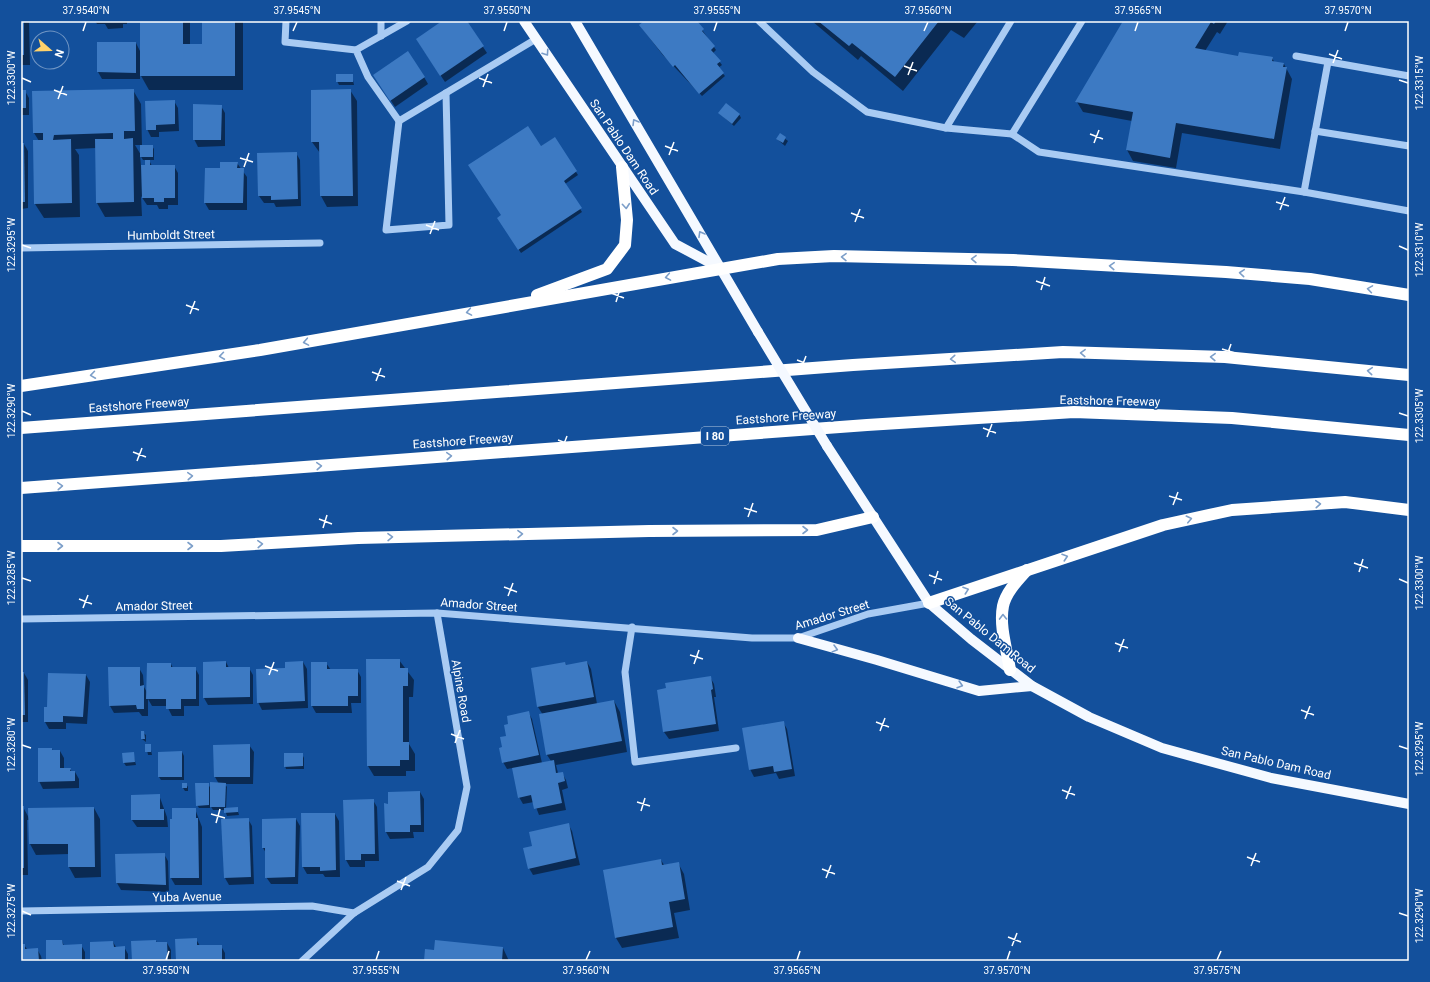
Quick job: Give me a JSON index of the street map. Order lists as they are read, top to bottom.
{
  "streets": {
    "highway": ["Eastshore Freeway", "I 80"],
    "main road": ["San Pablo Dam Road"],
    "street": [
      "Humboldt Street",
      "Amador Street",
      "Alpine Road",
      "Yuba Avenue"
    ]
  },
  "crossings": [
    ["San Pablo Dam Road", "Amador Street"],
    ["Amador Street", "Alpine Road"],
    ["Alpine Road", "Yuba Avenue"]
  ],
  "north": "right",
  "coordinates": [
    "37.9540°N",
    "37.9545°N",
    "37.9550°N",
    "37.9555°N",
    "37.9560°N",
    "37.9565°N",
    "37.9570°N",
    "122.3300°W",
    "122.3315°W",
    "122.3295°W",
    "122.3310°W",
    "122.3290°W",
    "122.3305°W",
    "122.3285°W",
    "122.3280°W",
    "122.3275°W",
    "37.9575°N"
  ]
}
